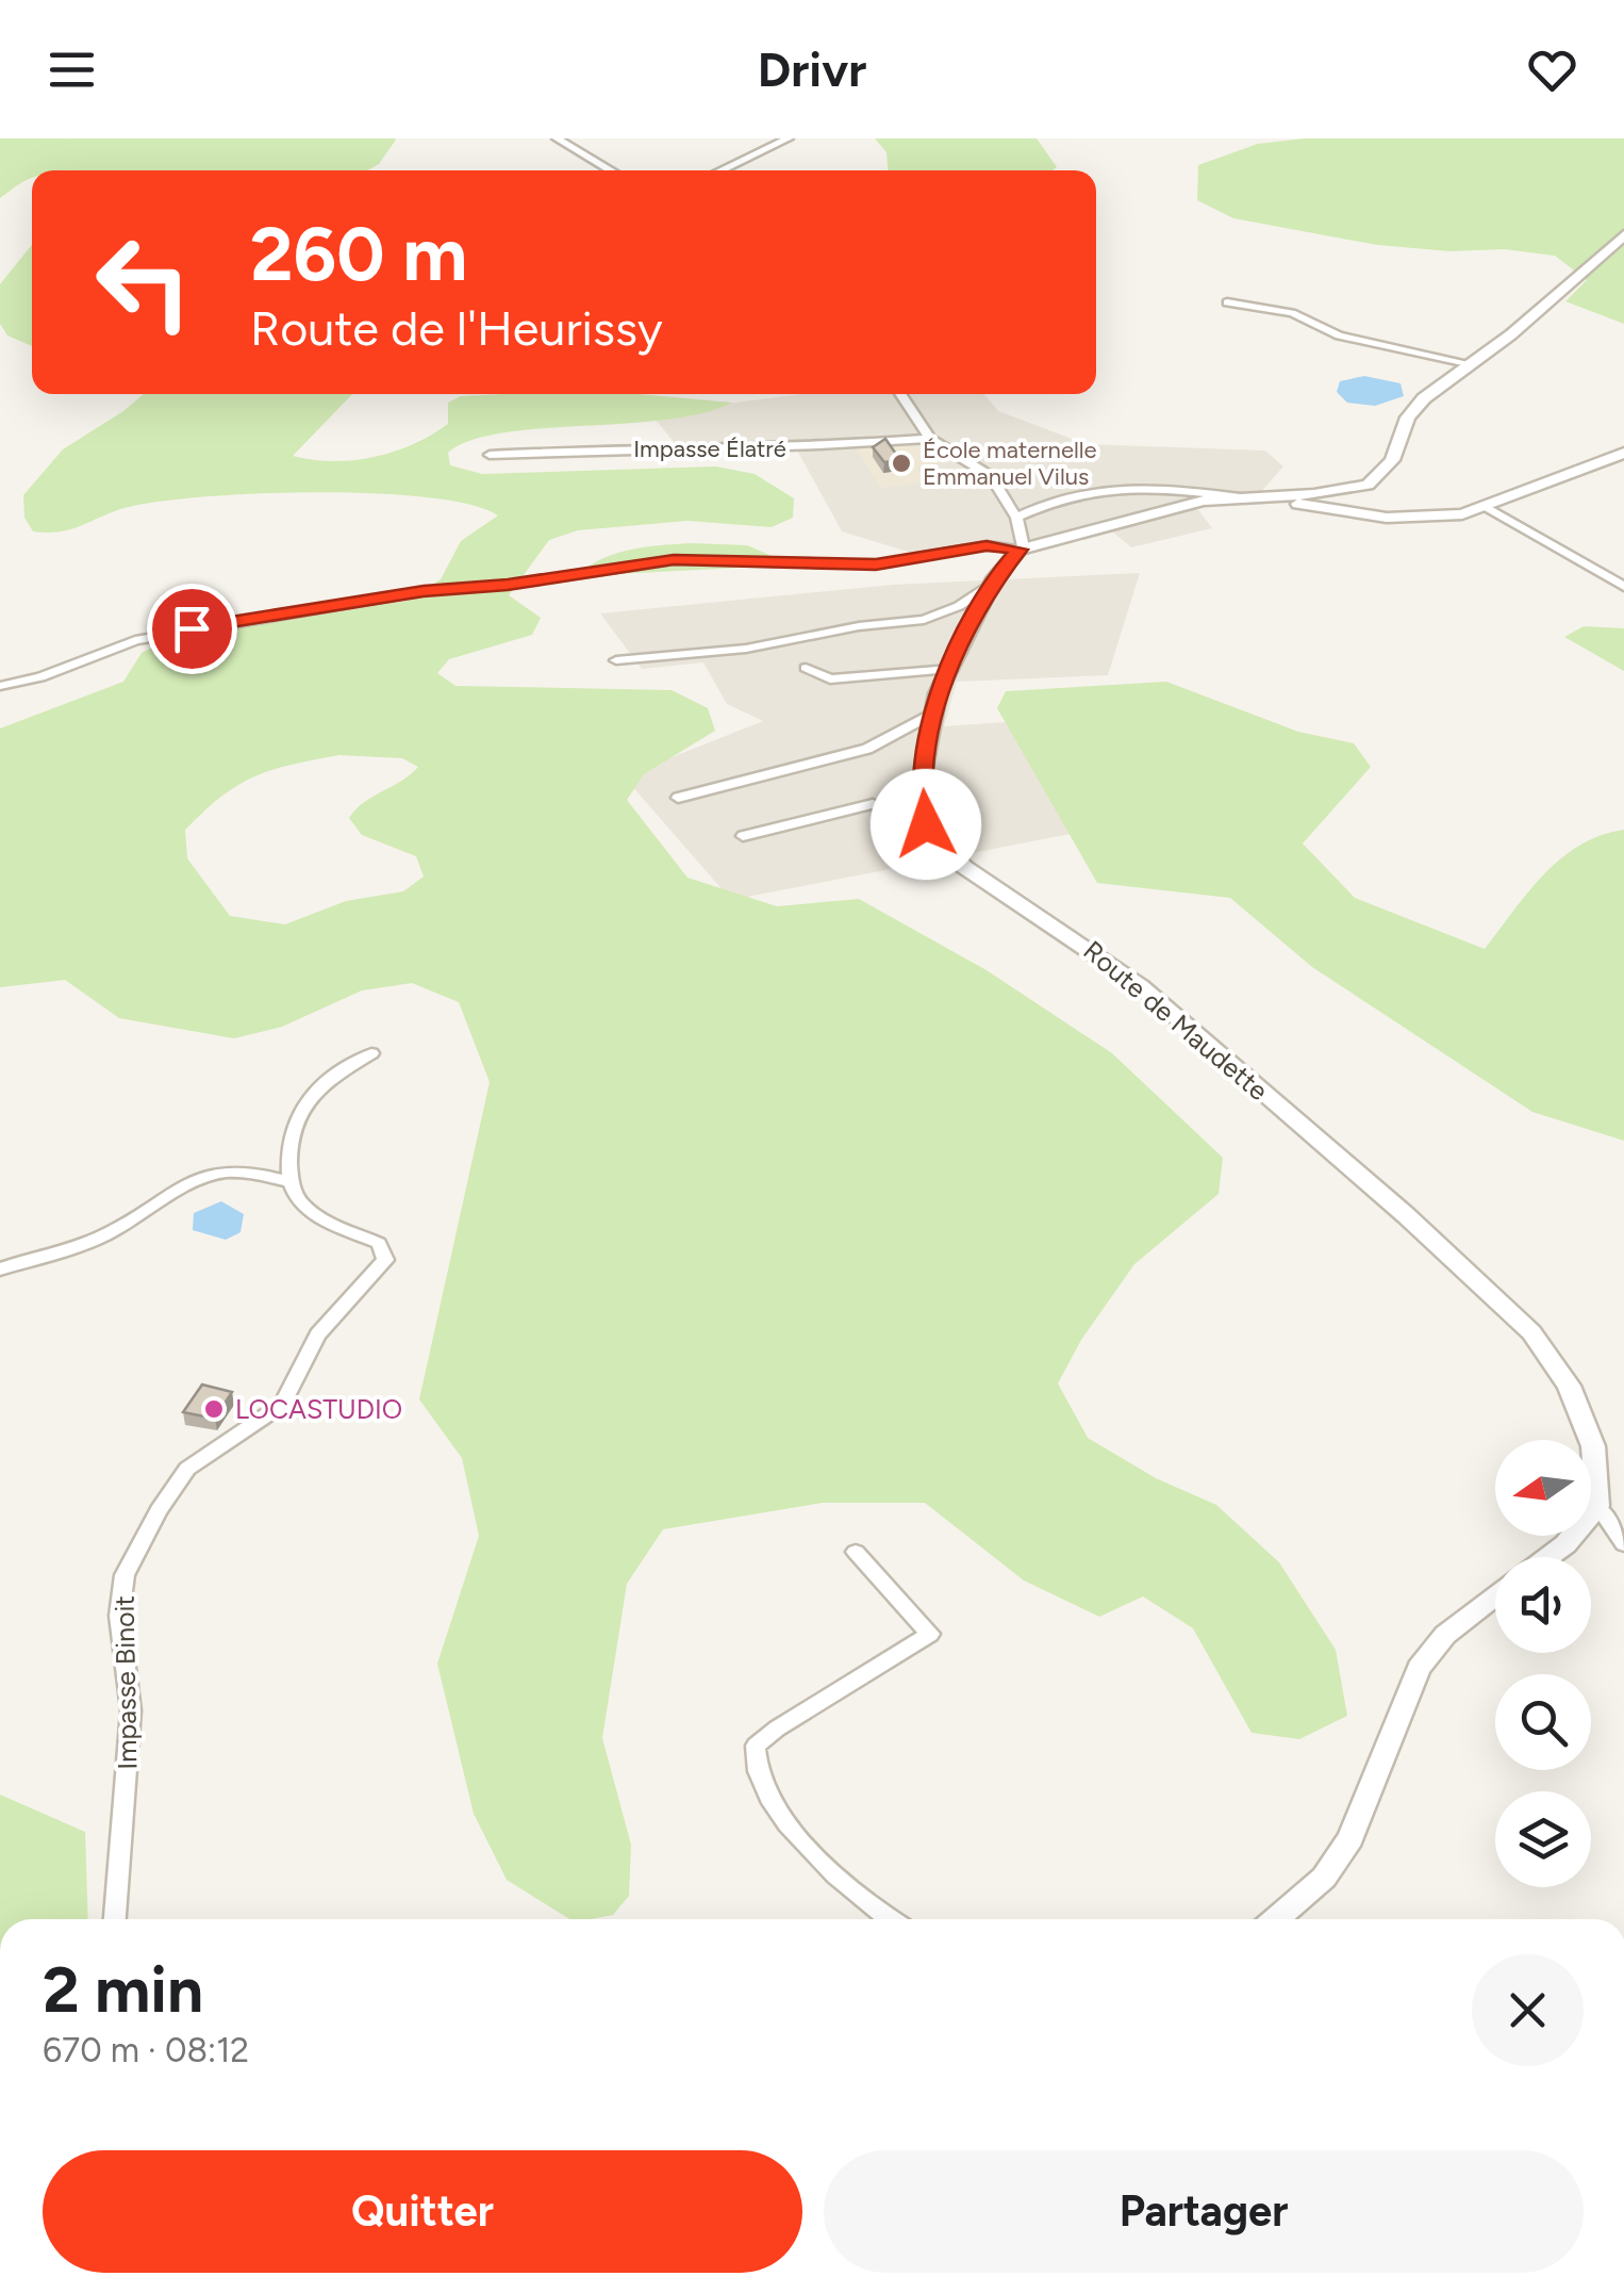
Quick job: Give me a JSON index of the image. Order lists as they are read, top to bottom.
{
  "streets": {
    "street": ["Impasse Élatré", "Route de Maudette", "Impasse Binoit"]
  },
  "places": ["École maternelle Emmanuel Vilus", "LOCASTUDIO"],
  "north": "left",
  "page": {
    "header": "Drivr",
    "turn": ["260 m", "Route de l'Heurissy"],
    "heading": ["2 min", "670 m · 08:12"],
    "buttons": ["Quitter", "Partager"]
  }
}
